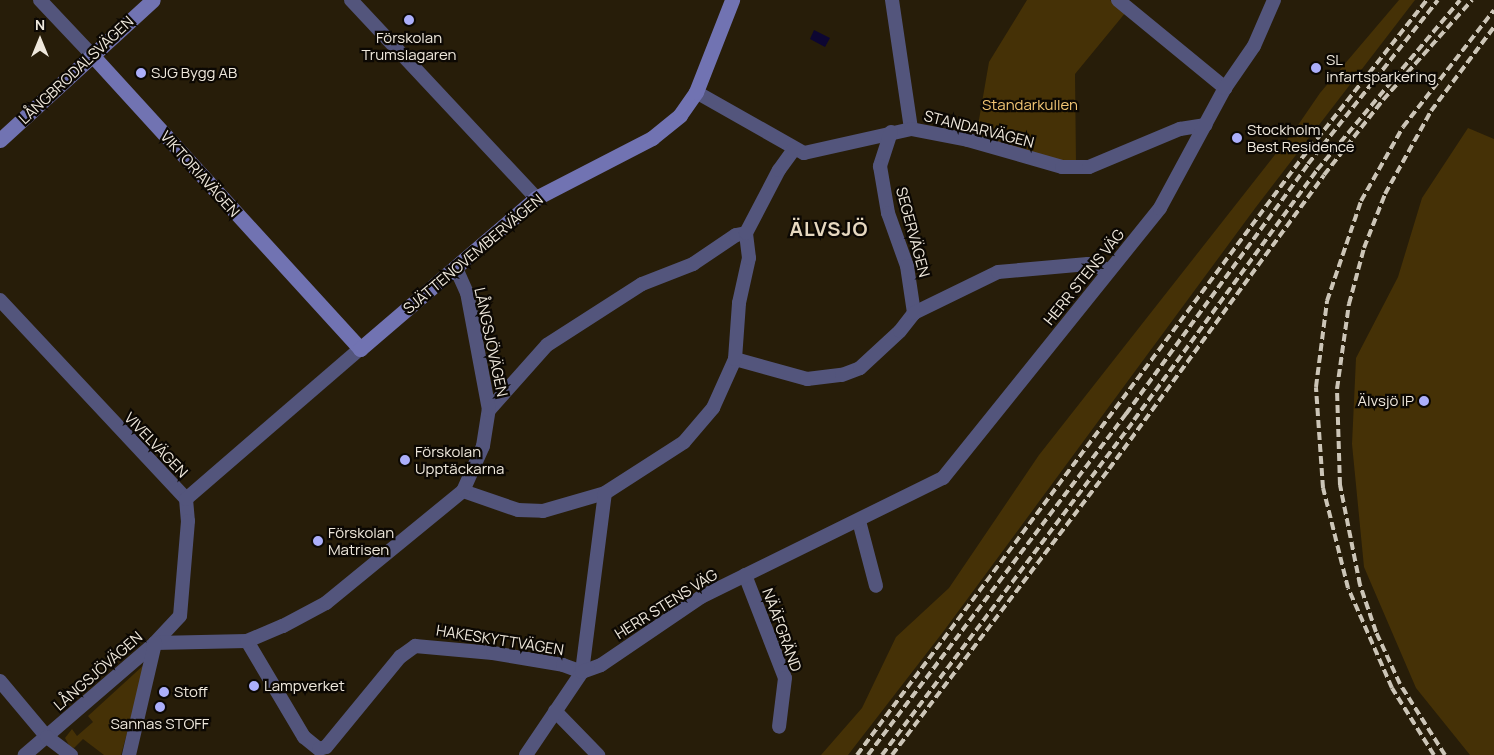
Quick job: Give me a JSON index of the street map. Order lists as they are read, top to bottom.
{
  "streets": {
    "street": [
      "LÅNGBRODALSVÄGEN",
      "STANDARVÄGEN",
      "VIKTORIAVÄGEN",
      "SEGERVÄGEN",
      "SJÄTTENOVEMBERVÄGEN",
      "HERR STENS VÄG",
      "LÅNGSJÖVÄGEN",
      "VIVELVÄGEN",
      "NÄÄFGRÄND",
      "HAKESKYTTVÄGEN"
    ]
  },
  "crossings": [
    ["LÅNGBRODALSVÄGEN", "VIKTORIAVÄGEN"],
    ["STANDARVÄGEN", "SEGERVÄGEN"],
    ["STANDARVÄGEN", "SJÄTTENOVEMBERVÄGEN"],
    ["STANDARVÄGEN", "HERR STENS VÄG"],
    ["VIKTORIAVÄGEN", "SJÄTTENOVEMBERVÄGEN"],
    ["SJÄTTENOVEMBERVÄGEN", "LÅNGSJÖVÄGEN"],
    ["SJÄTTENOVEMBERVÄGEN", "VIVELVÄGEN"],
    ["HERR STENS VÄG", "NÄÄFGRÄND"],
    ["HERR STENS VÄG", "HAKESKYTTVÄGEN"],
    ["LÅNGSJÖVÄGEN", "VIVELVÄGEN"],
    ["LÅNGSJÖVÄGEN", "HAKESKYTTVÄGEN"]
  ],
  "districts": ["ÄLVSJÖ"],
  "parks": ["Standarkullen"],
  "places": [
    "Förskolan Trumslagaren",
    "SL infartsparkering",
    "SJG Bygg AB",
    "Stockholm Best Residence",
    "Älvsjö IP",
    "Förskolan Upptäckarna",
    "Förskolan Matrisen",
    "Lampverket",
    "Stoff",
    "Sannas STOFF"
  ],
  "north": "top"
}
